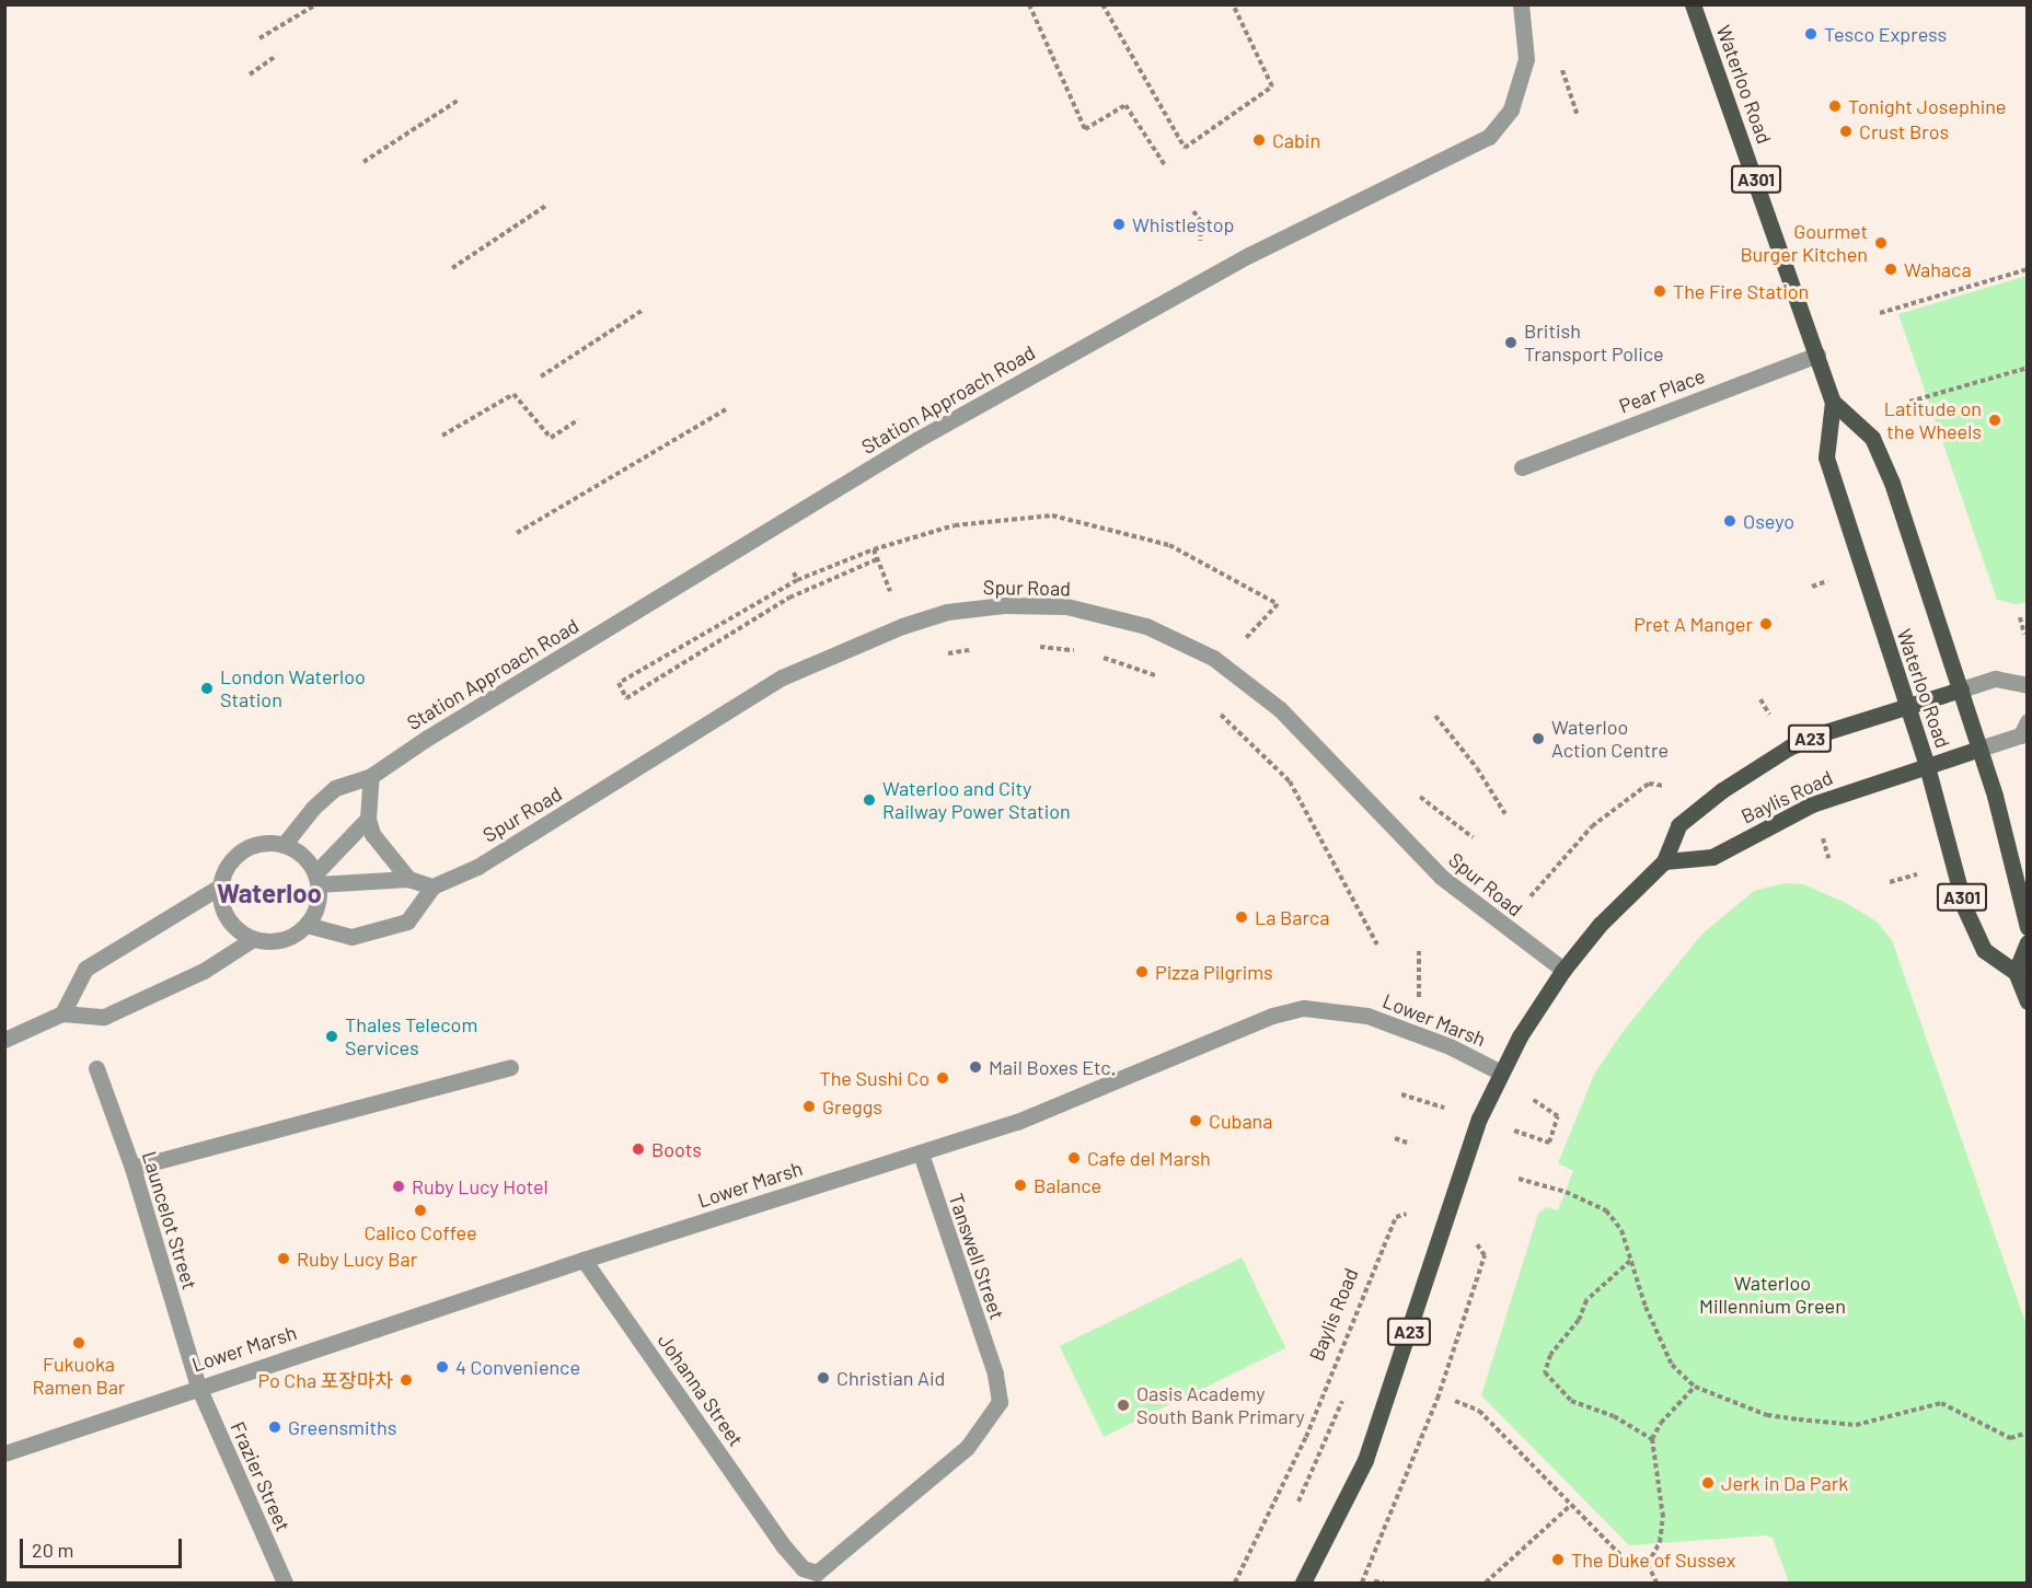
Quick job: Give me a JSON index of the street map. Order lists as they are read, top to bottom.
{
  "streets": {
    "main road": [
      "Waterloo Road",
      "A301",
      "A23",
      "Baylis Road"
    ],
    "street": [
      "Pear Place",
      "Station Approach Road",
      "Spur Road",
      "Lower Marsh",
      "Launcelot Street",
      "Tanswell Street",
      "Johanna Street",
      "Frazier Street"
    ]
  },
  "crossings": [
    ["Waterloo Road", "Pear Place"],
    ["Waterloo Road", "Baylis Road"],
    ["Spur Road", "Baylis Road"],
    ["Baylis Road", "Lower Marsh"],
    ["Lower Marsh", "Launcelot Street"],
    ["Lower Marsh", "Tanswell Street"],
    ["Lower Marsh", "Johanna Street"],
    ["Lower Marsh", "Frazier Street"],
    ["Launcelot Street", "Frazier Street"],
    ["Tanswell Street", "Johanna Street"]
  ],
  "districts": ["Waterloo"],
  "parks": ["Waterloo Millennium Green"],
  "places": [
    "Tesco Express",
    "Tonight Josephine",
    "Crust Bros",
    "Cabin",
    "Whistlestop",
    "Gourmet Burger Kitchen",
    "Wahaca",
    "The Fire Station",
    "British Transport Police",
    "Latitude on the Wheels",
    "Oseyo",
    "Pret A Manger",
    "London Waterloo Station",
    "Waterloo Action Centre",
    "Waterloo and City Railway Power Station",
    "La Barca",
    "Pizza Pilgrims",
    "Thales Telecom Services",
    "Mail Boxes Etc.",
    "The Sushi Co",
    "Greggs",
    "Cubana",
    "Boots",
    "Cafe del Marsh",
    "Balance",
    "Ruby Lucy Hotel",
    "Calico Coffee",
    "Ruby Lucy Bar",
    "Fukuoka Ramen Bar",
    "4 Convenience",
    "Christian Aid",
    "Po Cha 포장마차",
    "Oasis Academy South Bank Primary",
    "Greensmiths",
    "Jerk in Da Park",
    "The Duke of Sussex"
  ],
  "scale_bar": "20 m"
}
